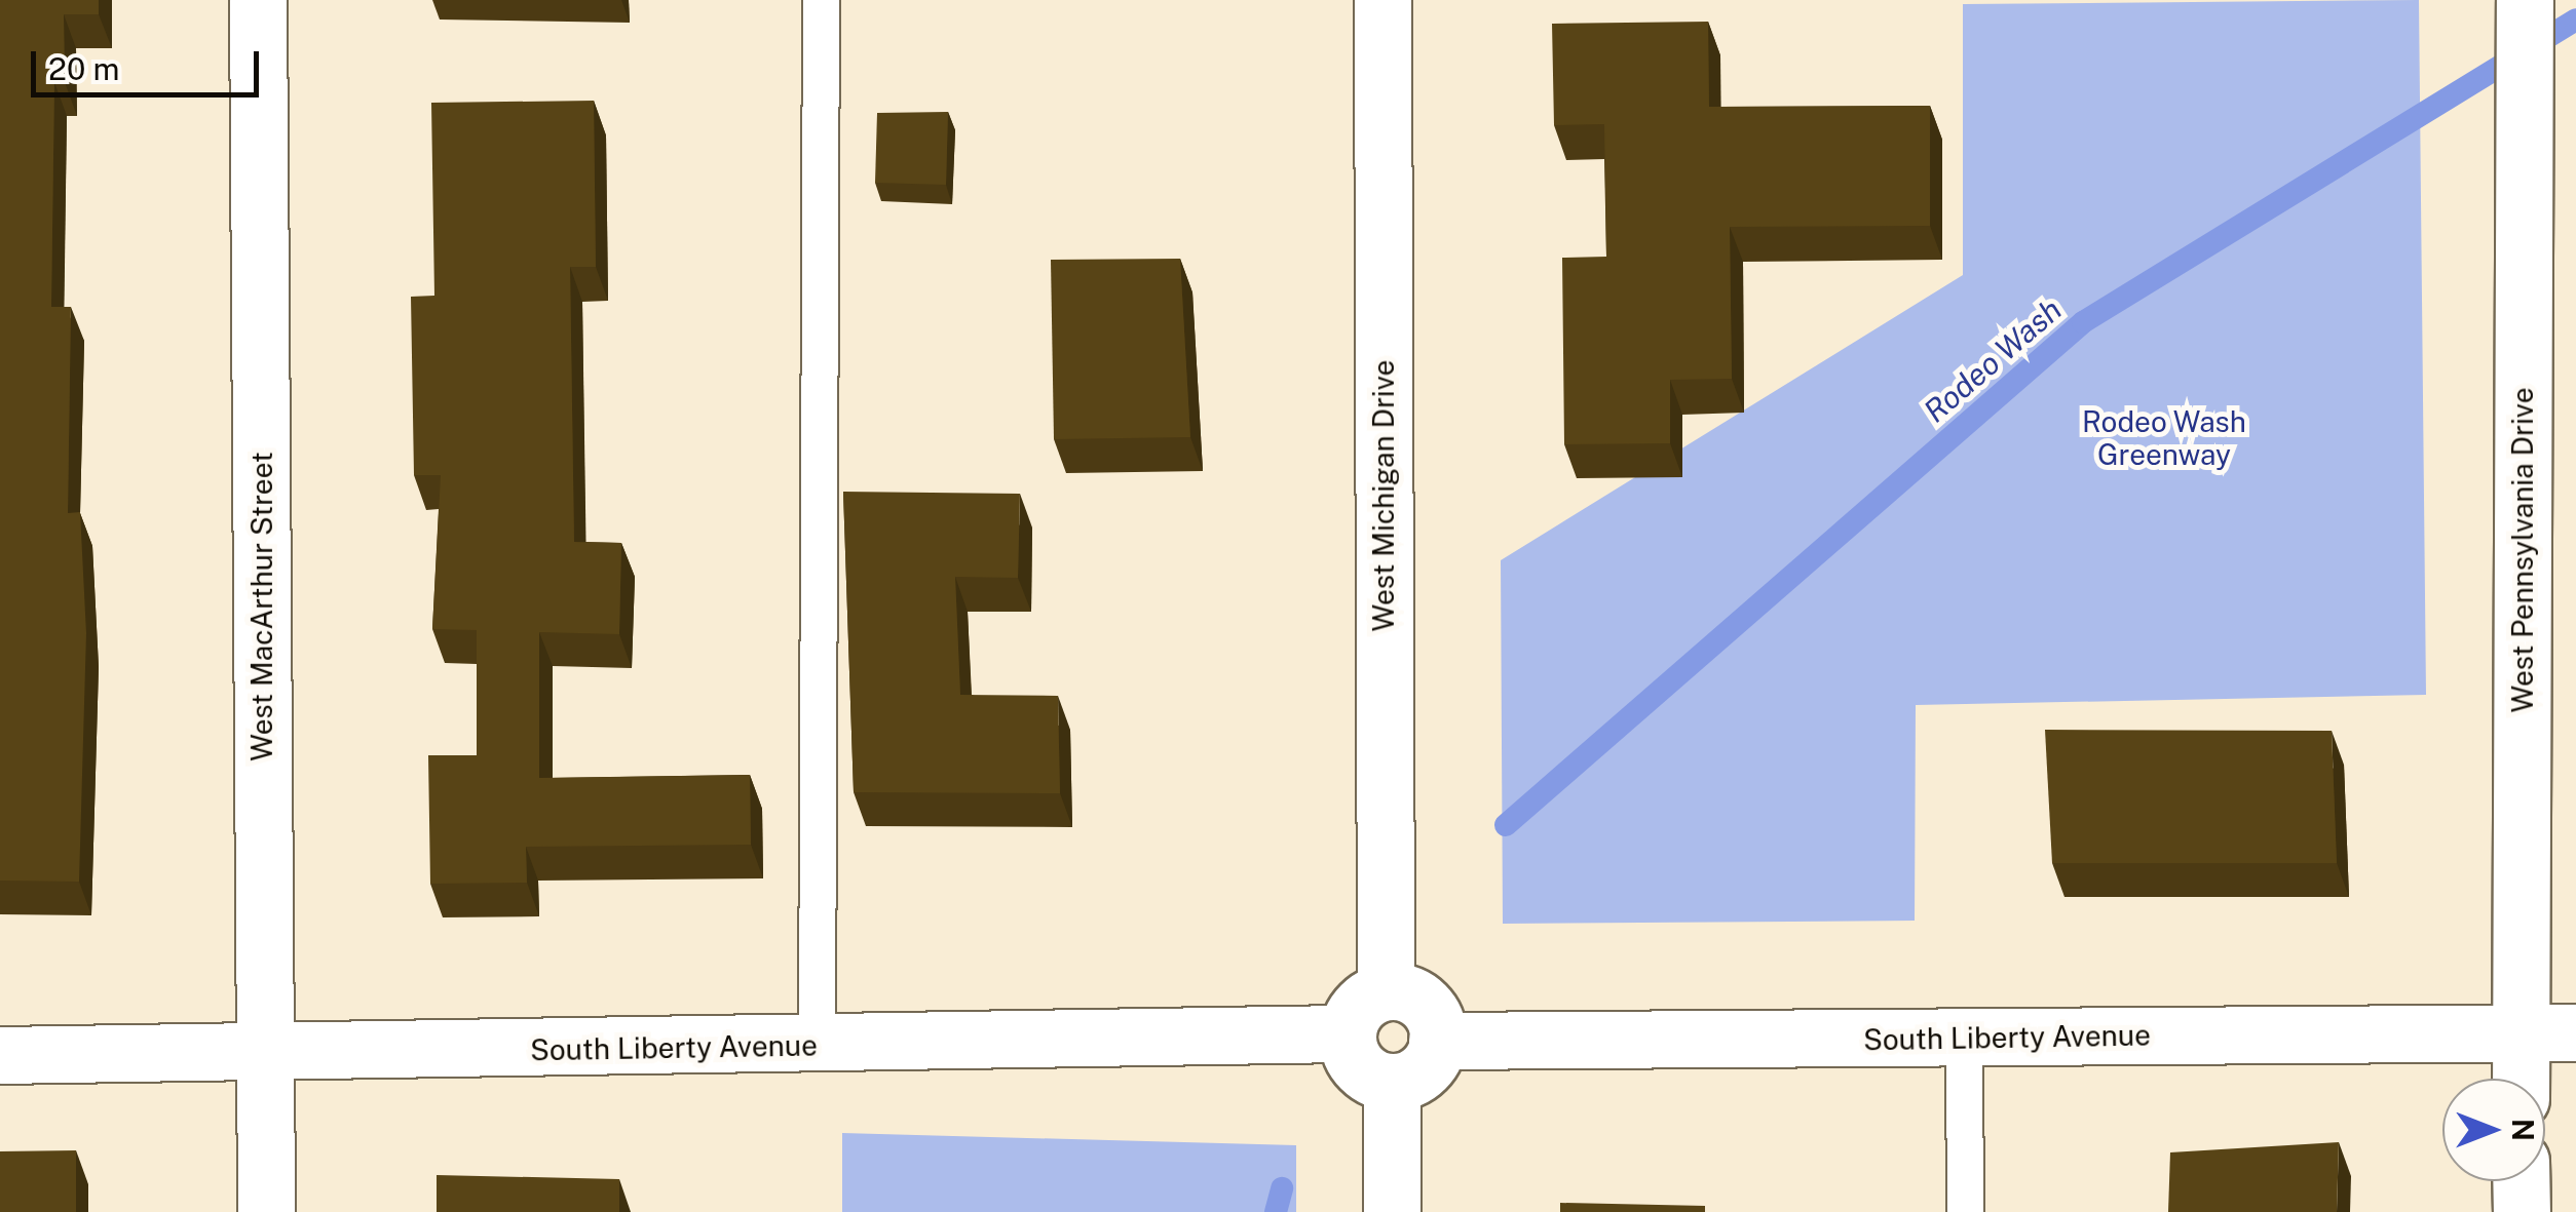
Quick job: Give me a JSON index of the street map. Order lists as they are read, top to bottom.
{
  "streets": {
    "street": [
      "West Michigan Drive",
      "West Pennsylvania Drive",
      "West MacArthur Street",
      "South Liberty Avenue"
    ]
  },
  "crossings": [
    ["West Michigan Drive", "South Liberty Avenue"],
    ["West Pennsylvania Drive", "South Liberty Avenue"],
    ["West MacArthur Street", "South Liberty Avenue"]
  ],
  "water": ["Rodeo Wash"],
  "parks": ["Rodeo Wash Greenway"],
  "scale_bar": "20 m",
  "north": "right"
}
